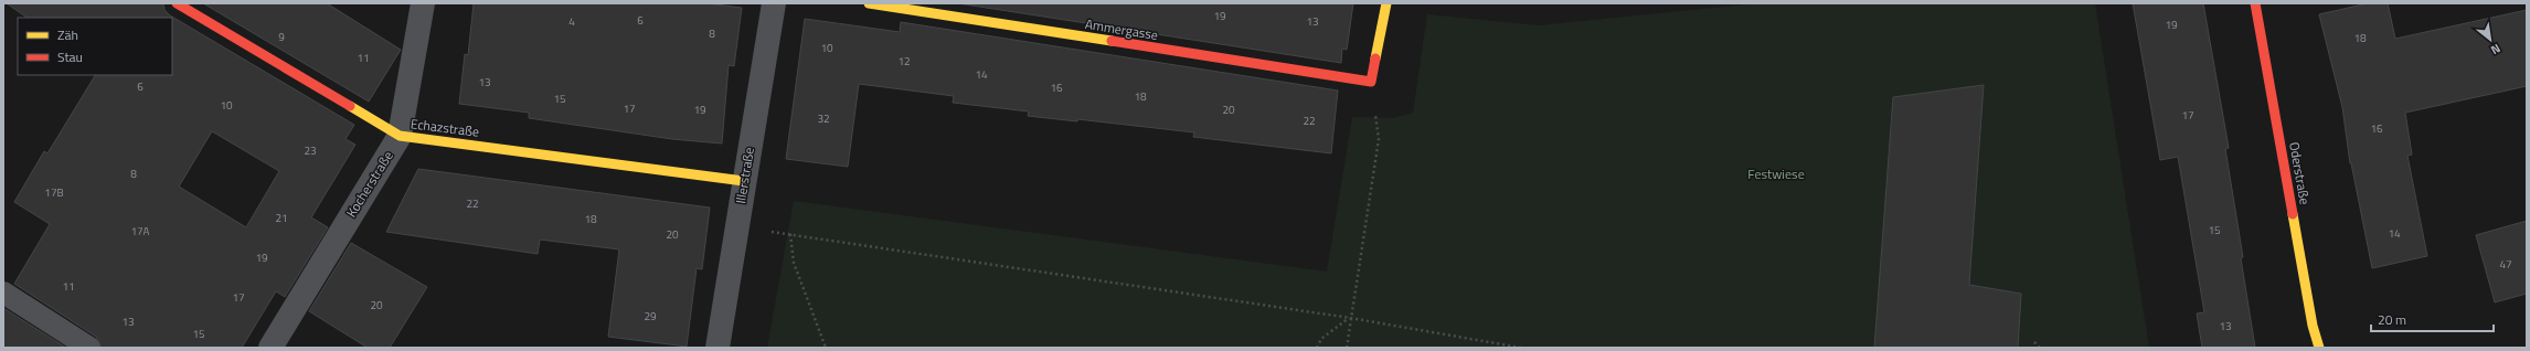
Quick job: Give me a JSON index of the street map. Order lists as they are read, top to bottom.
{
  "streets": {
    "street": [
      "Ammergasse",
      "Echazstraße",
      "Oderstraße",
      "Illerstraße",
      "Kocherstraße"
    ]
  },
  "crossings": [
    ["Echazstraße", "Illerstraße"],
    ["Echazstraße", "Kocherstraße"]
  ],
  "parks": ["Festwiese"],
  "house_numbers": [
    "19",
    "6",
    "4",
    "13",
    "19",
    "8",
    "9",
    "18",
    "10",
    "11",
    "12",
    "14",
    "13",
    "6",
    "16",
    "18",
    "15",
    "10",
    "17",
    "19",
    "20",
    "17",
    "32",
    "22",
    "16",
    "23",
    "8",
    "17B",
    "22",
    "21",
    "18",
    "15",
    "17A",
    "14",
    "20",
    "19",
    "47",
    "11",
    "17",
    "20",
    "29",
    "13",
    "13",
    "15"
  ],
  "legend": ["Zäh", "Stau"],
  "scale_bar": "20 m",
  "north": "bottom right"
}
